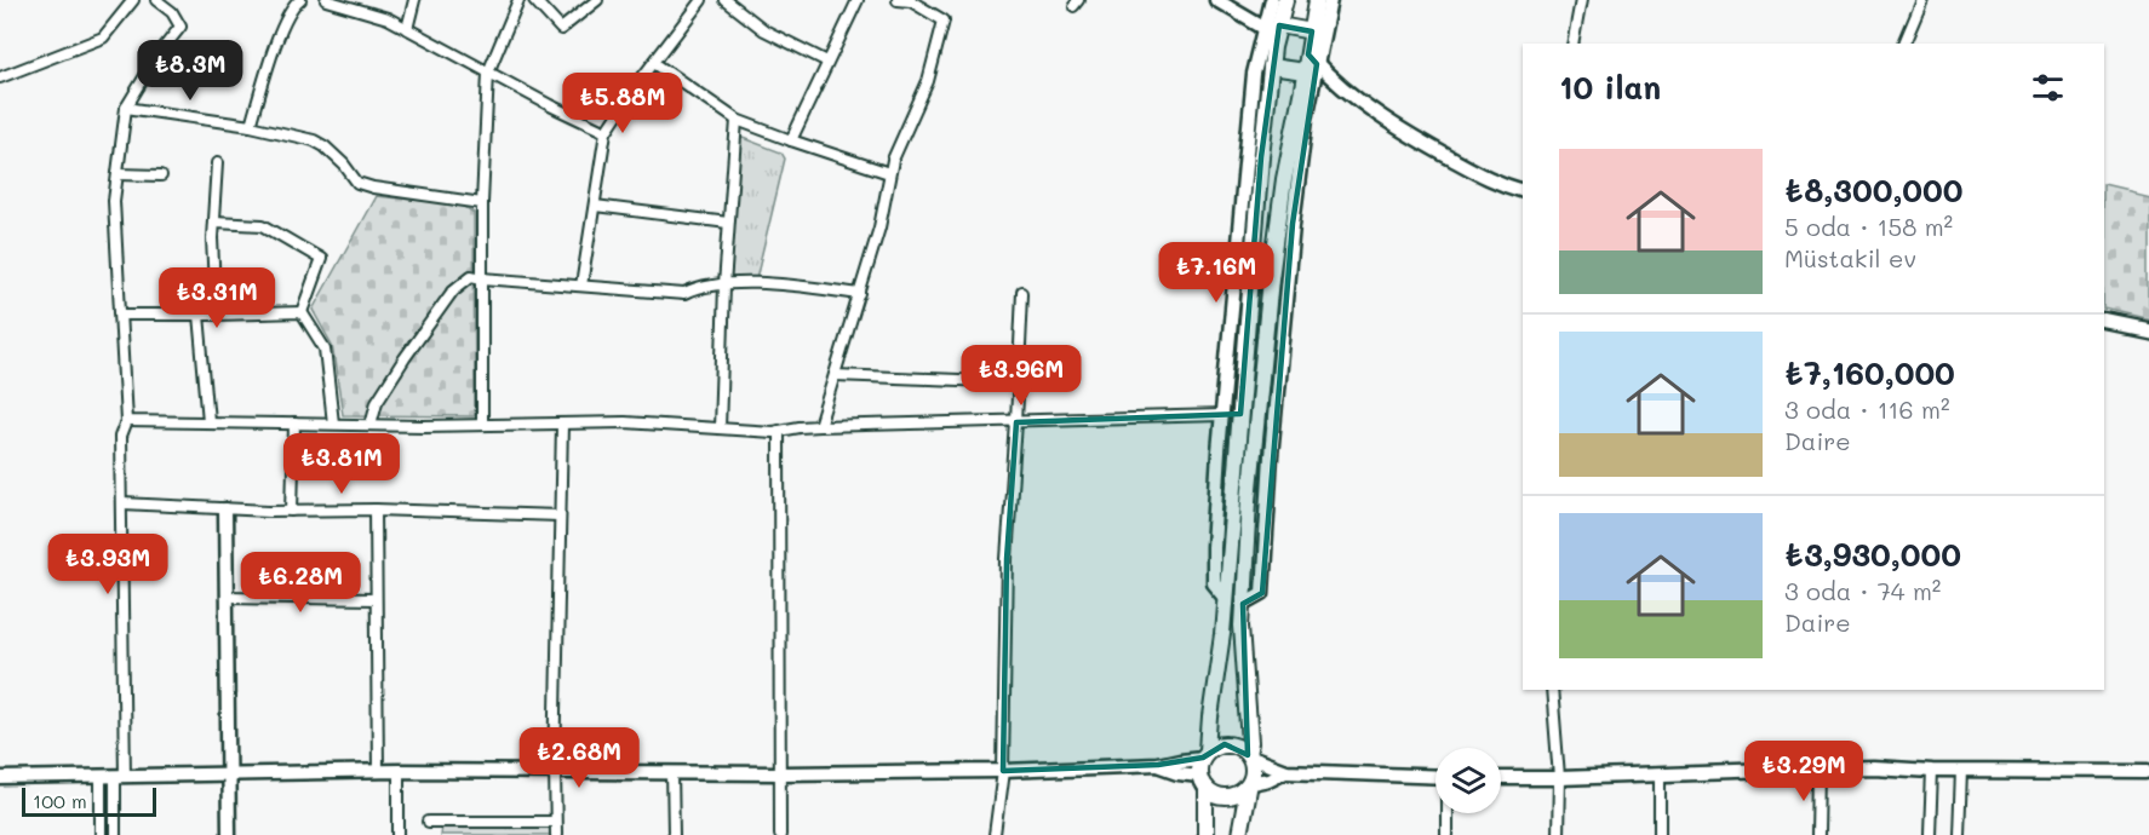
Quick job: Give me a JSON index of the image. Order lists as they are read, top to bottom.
{
  "scale_bar": "100 m",
  "page": {
    "price": [
      "₺8.3M",
      "₺5.88M",
      "₺7.16M",
      "₺3.31M",
      "₺3.96M",
      "₺3.81M",
      "₺3.93M",
      "₺6.28M",
      "₺2.68M",
      "₺3.29M"
    ],
    "heading": "10 ilan",
    "list": [
      {
        "name": "₺8,300,000",
        "note": "5 oda · 158 m² · Müstakil ev"
      },
      {
        "name": "₺7,160,000",
        "note": "3 oda · 116 m² · Daire"
      },
      {
        "name": "₺3,930,000",
        "note": "3 oda · 74 m² · Daire"
      }
    ],
    "scale": "100 m"
  }
}
